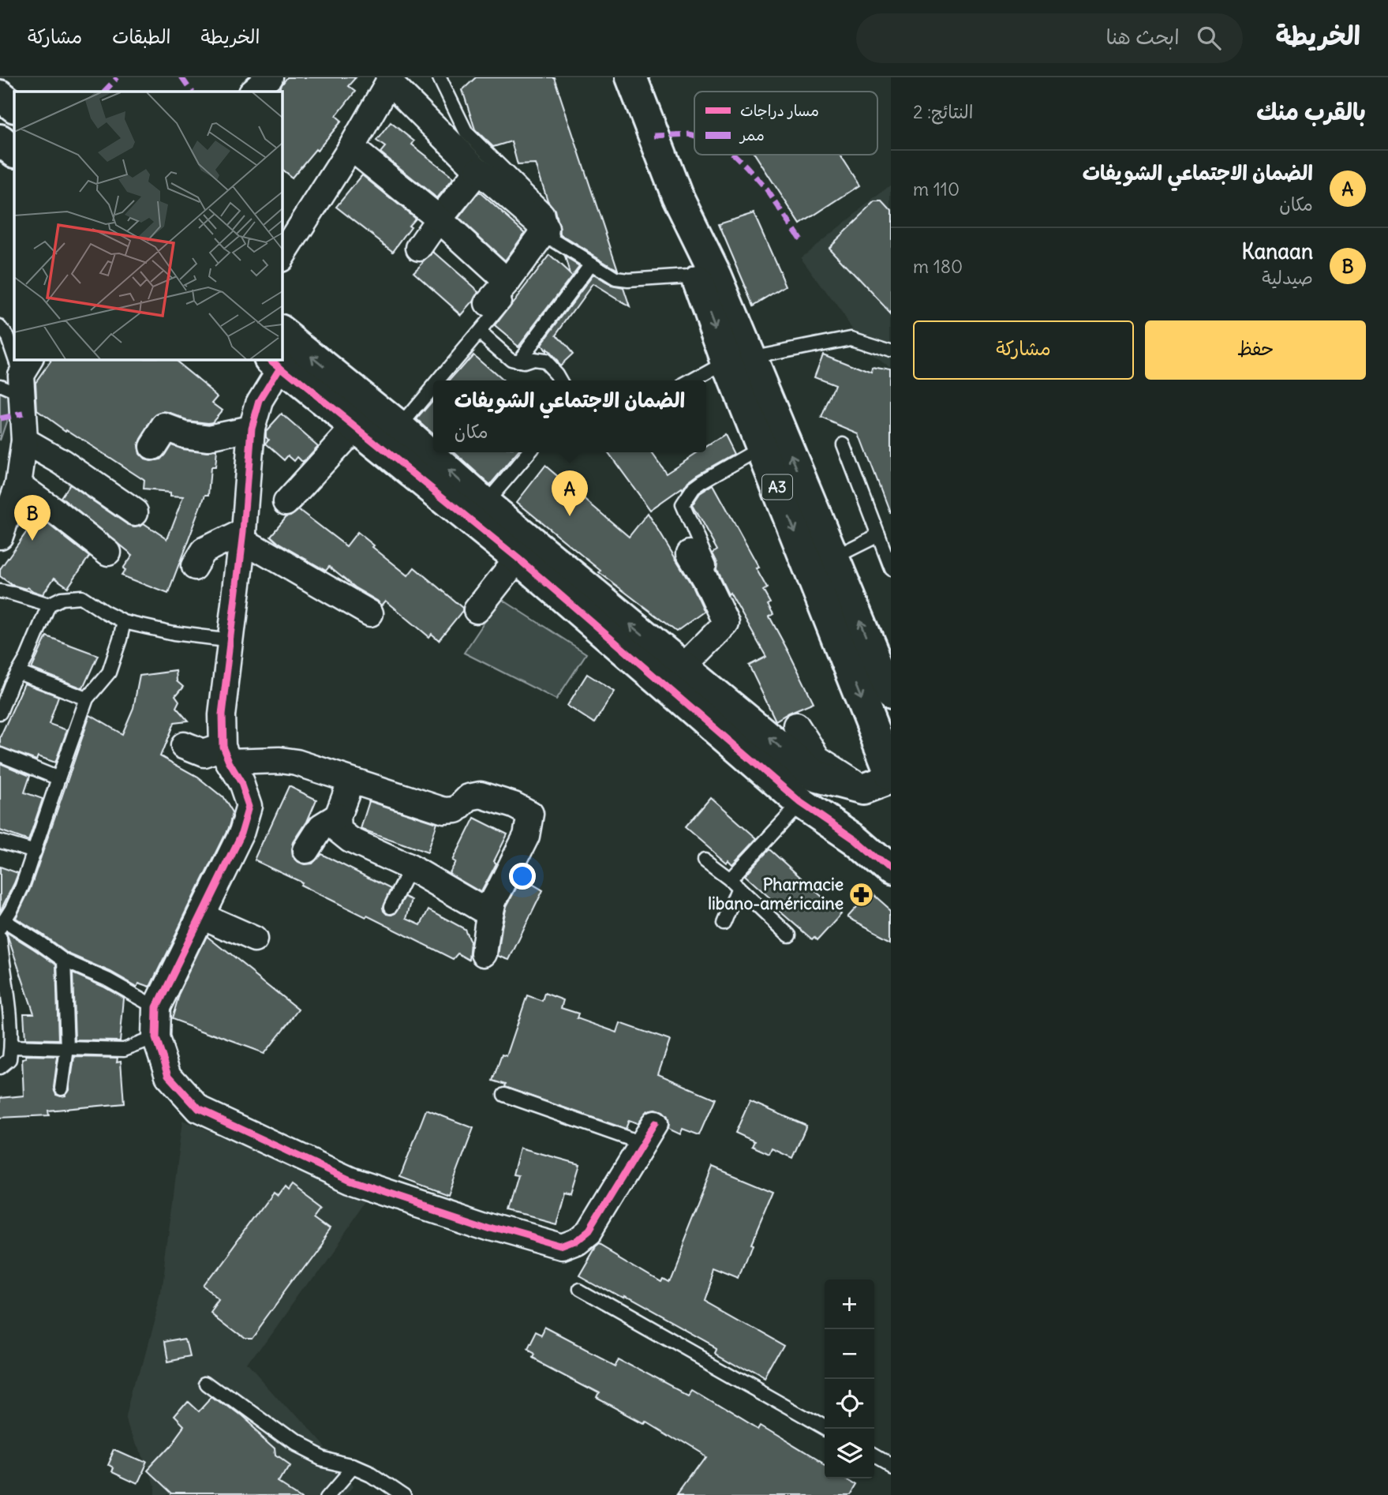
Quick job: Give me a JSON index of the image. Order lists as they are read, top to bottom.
{
  "streets": {
    "main road": ["A3"]
  },
  "places": {
    "pharmacy": ["Pharmacie libano-américaine"]
  },
  "legend": ["مسار دراجات", "ممر"],
  "page": {
    "header": "الخريطة",
    "search": "ابحث هنا",
    "nav": ["الخريطة", "الطبقات", "مشاركة"],
    "heading": ["بالقرب منك", "النتائج: 2"],
    "list": [
      {
        "mark": "A",
        "name": "الضمان الاجتماعي الشويفات",
        "note": "مكان",
        "value": "110 m"
      },
      {
        "mark": "B",
        "name": "Kanaan",
        "note": "صيدلية",
        "value": "180 m"
      }
    ],
    "buttons": ["حفظ", "مشاركة"],
    "popup": ["الضمان الاجتماعي الشويفات", "مكان"],
    "pins": ["A", "B"],
    "map_buttons": ["+", "−"]
  }
}
